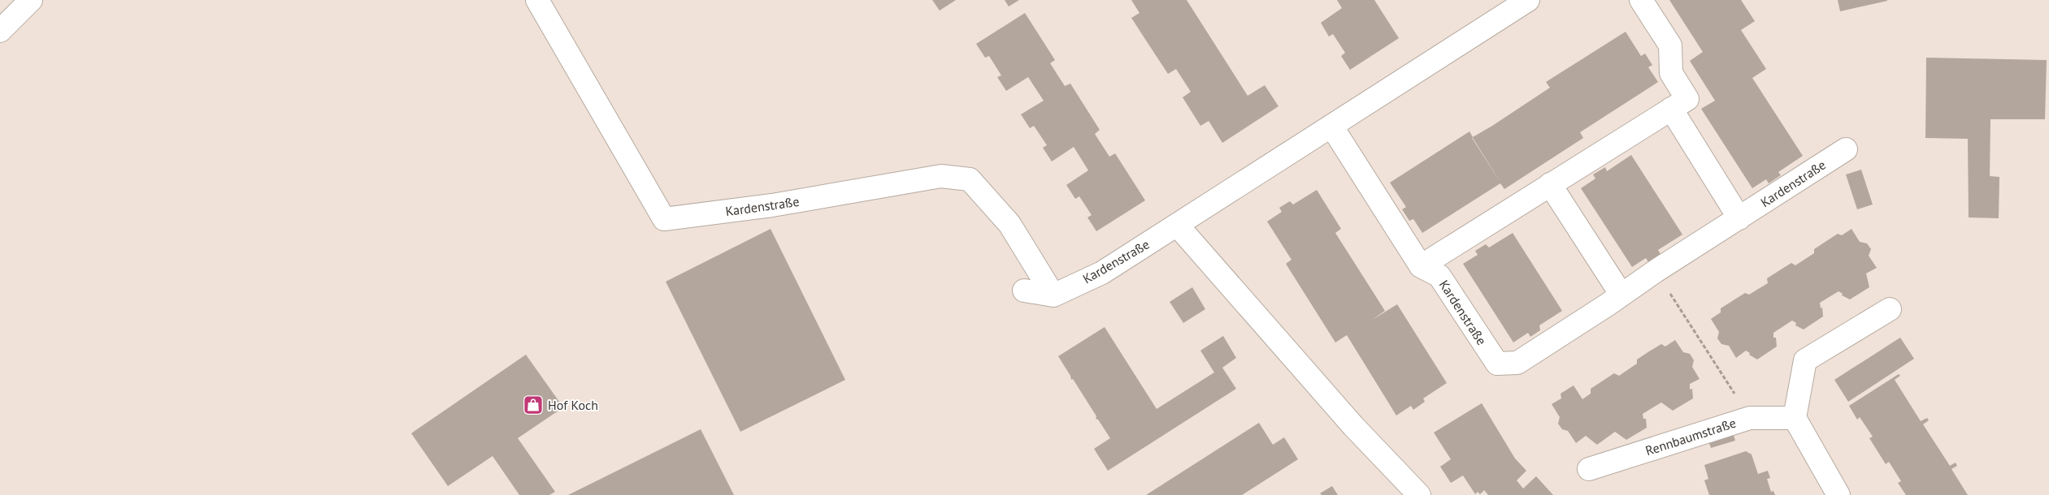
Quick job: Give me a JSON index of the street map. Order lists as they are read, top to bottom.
{
  "streets": {
    "street": ["Kardenstraße", "Rennbaumstraße"]
  },
  "places": {
    "shop": ["Hof Koch"]
  }
}
